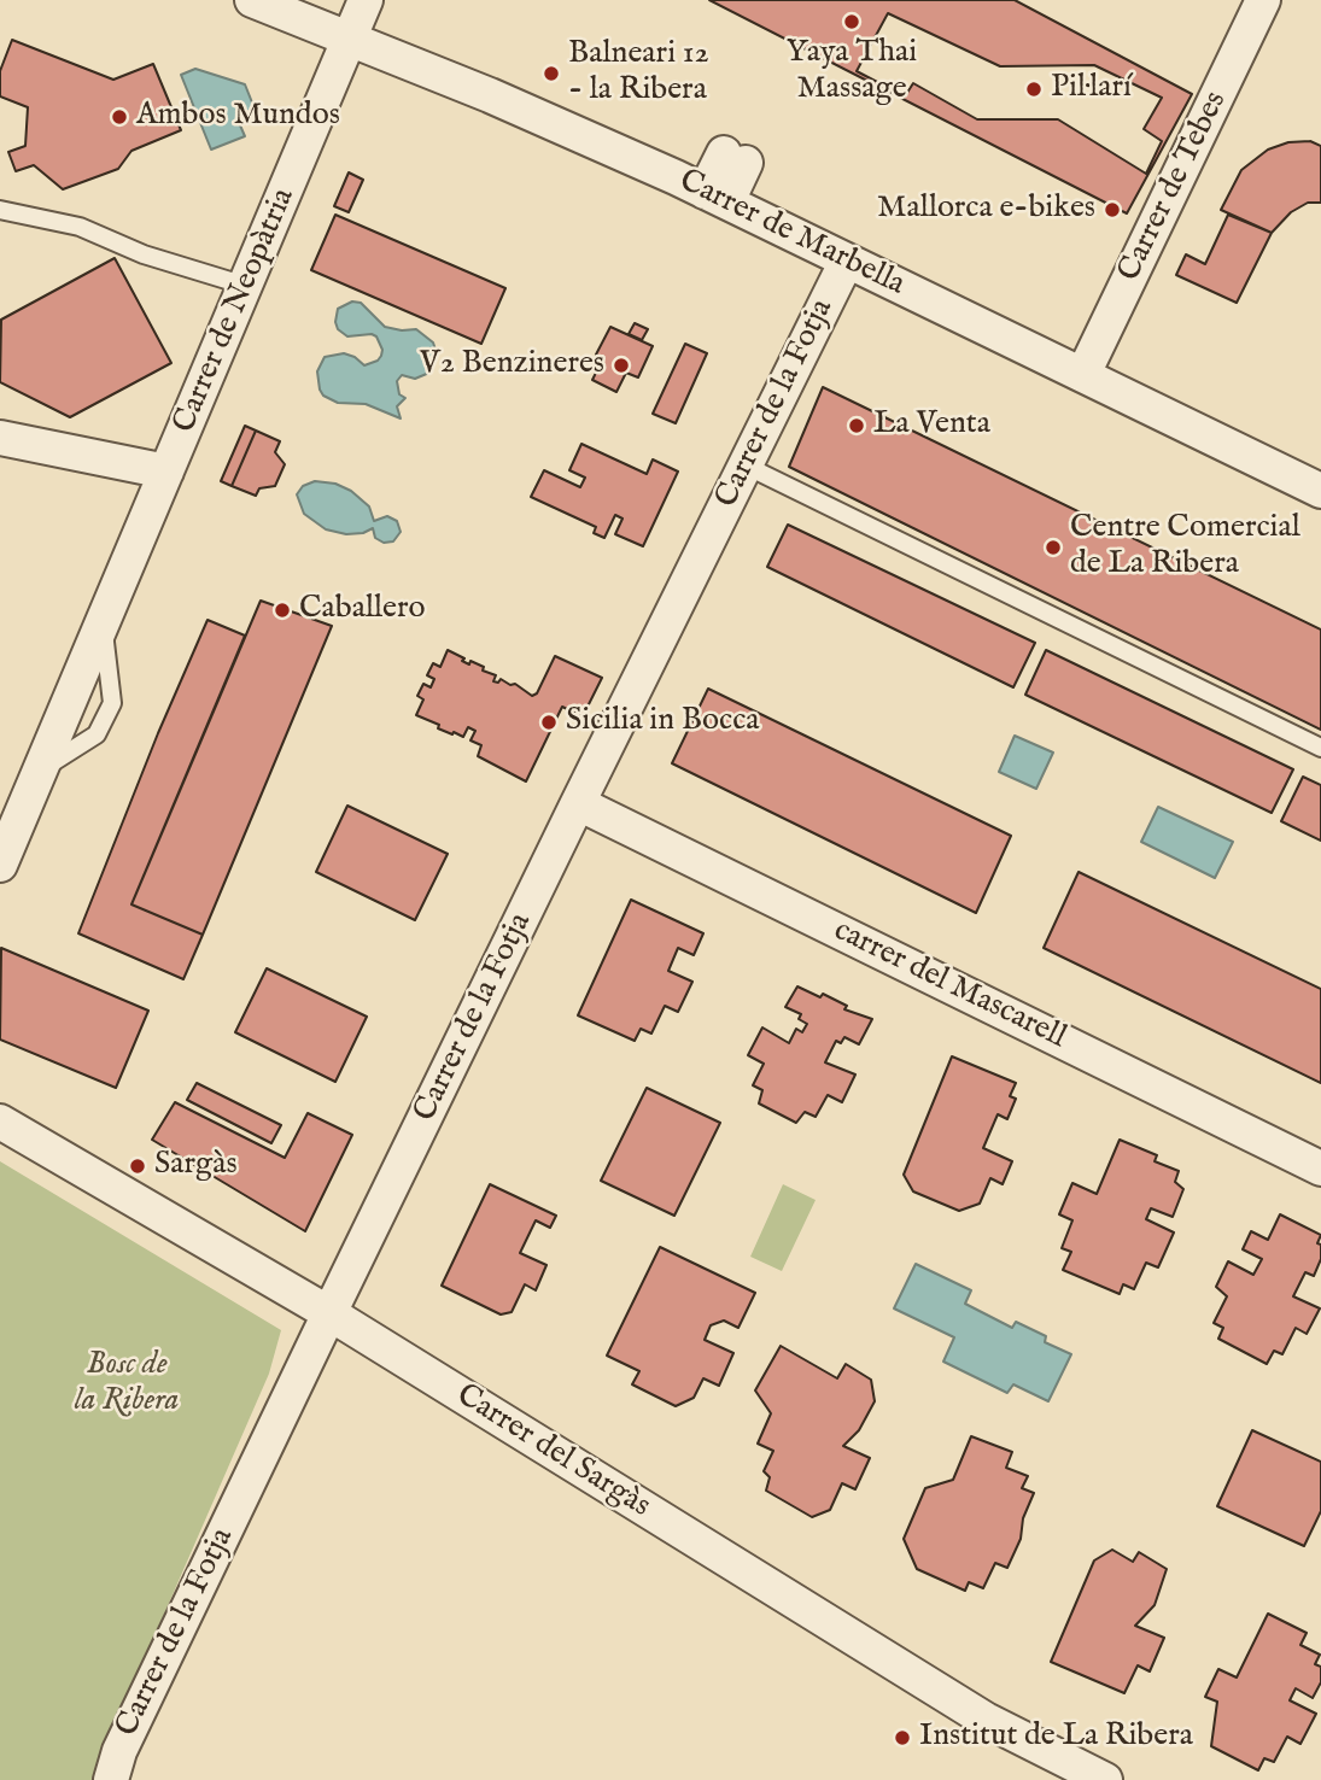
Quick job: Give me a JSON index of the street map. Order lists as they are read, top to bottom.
{
  "streets": {
    "street": [
      "Carrer de Tebes",
      "Carrer de Marbella",
      "Carrer de Neopàtria",
      "Carrer de la Fotja",
      "carrer del Mascarell",
      "Carrer del Sargàs"
    ]
  },
  "crossings": [
    ["Carrer de Tebes", "Carrer de Marbella"],
    ["Carrer de Marbella", "Carrer de Neopàtria"],
    ["Carrer de Marbella", "Carrer de la Fotja"],
    ["Carrer de la Fotja", "carrer del Mascarell"],
    ["Carrer de la Fotja", "Carrer del Sargàs"]
  ],
  "parks": ["Bosc de la Ribera"],
  "places": [
    "Yaya Thai Massage",
    "Balneari 12 - la Ribera",
    "Pil·larí",
    "Ambos Mundos",
    "Mallorca e-bikes",
    "V2 Benzineres",
    "La Venta",
    "Centre Comercial de La Ribera",
    "Caballero",
    "Sicilia in Bocca",
    "Sargàs",
    "Institut de La Ribera"
  ]
}
